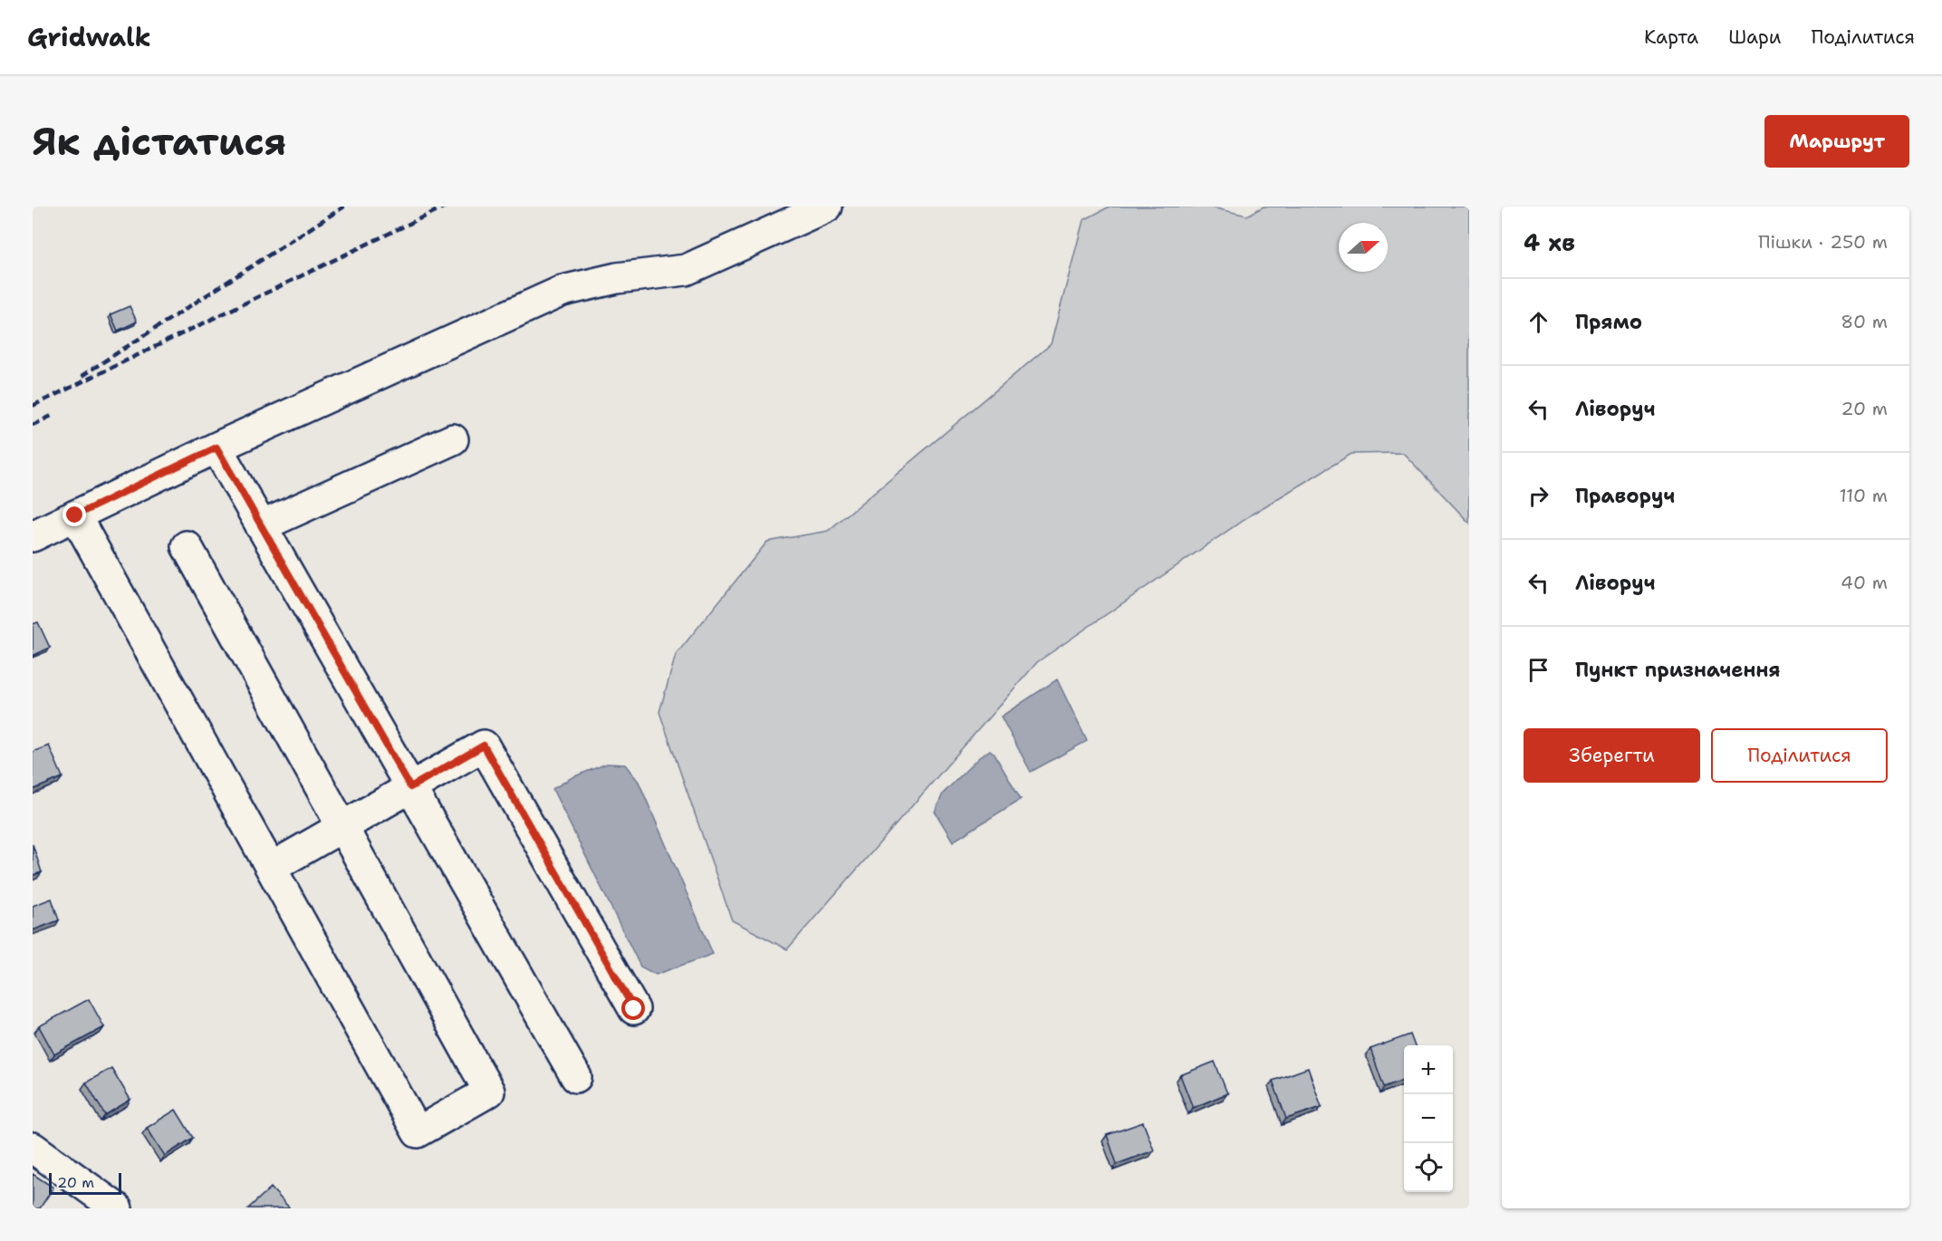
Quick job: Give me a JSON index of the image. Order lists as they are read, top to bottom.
{
  "scale_bar": "20 m",
  "north": "right",
  "page": {
    "header": "Gridwalk",
    "nav": ["Карта", "Шари", "Поділитися"],
    "buttons": [
      "Маршрут",
      ["Зберегти", "Поділитися"]
    ],
    "title": "Як дістатися",
    "heading": ["4 хв", "Пішки · 250 m"],
    "list": [
      ["Прямо", "80 m"],
      ["Ліворуч", "20 m"],
      ["Праворуч", "110 m"],
      ["Ліворуч", "40 m"],
      "Пункт призначення"
    ],
    "map_buttons": ["+", "−"],
    "scale": "20 m"
  }
}
